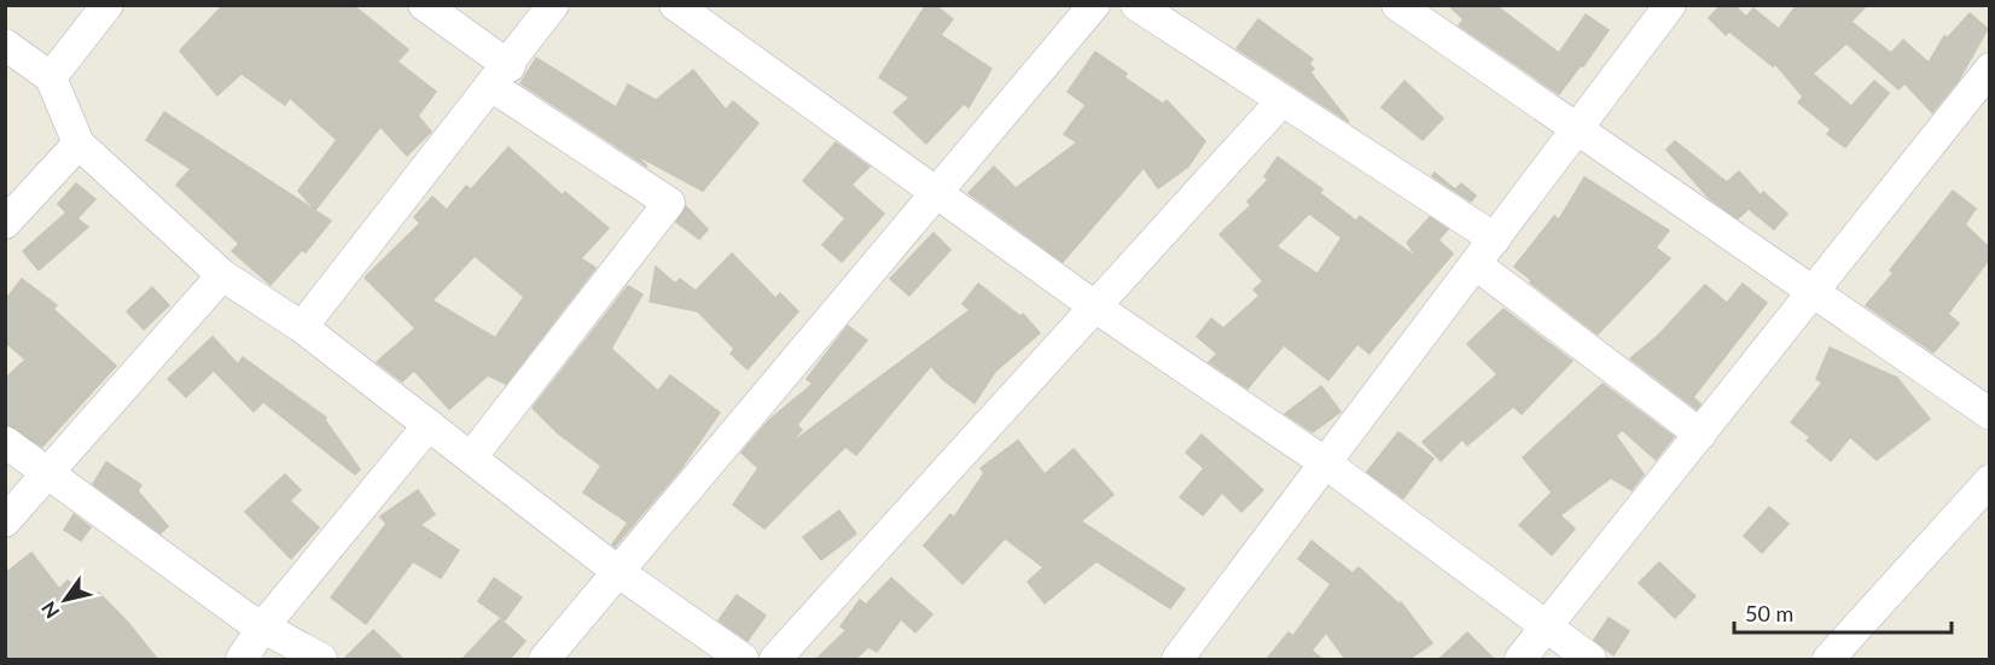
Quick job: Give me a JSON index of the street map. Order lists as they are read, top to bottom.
{
  "scale_bar": "50 m",
  "north": "bottom left"
}
